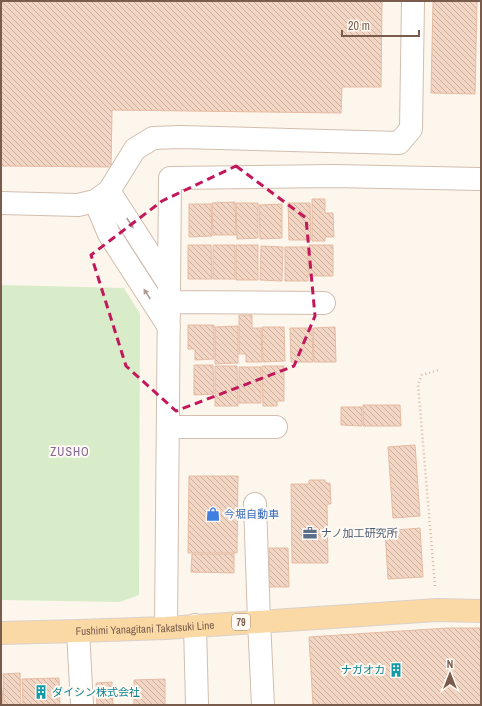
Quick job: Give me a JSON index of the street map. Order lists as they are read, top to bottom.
{
  "streets": {
    "main road": ["79", "Fushimi Yanagitani Takatsuki Line"]
  },
  "districts": ["ZUSHO"],
  "places": {
    "shop": ["今堀自動車"],
    "office": ["ナノ加工研究所"],
    "building": ["ナガオカ", "ダイシン株式会社"]
  },
  "scale_bar": "20 m",
  "north": "top"
}
